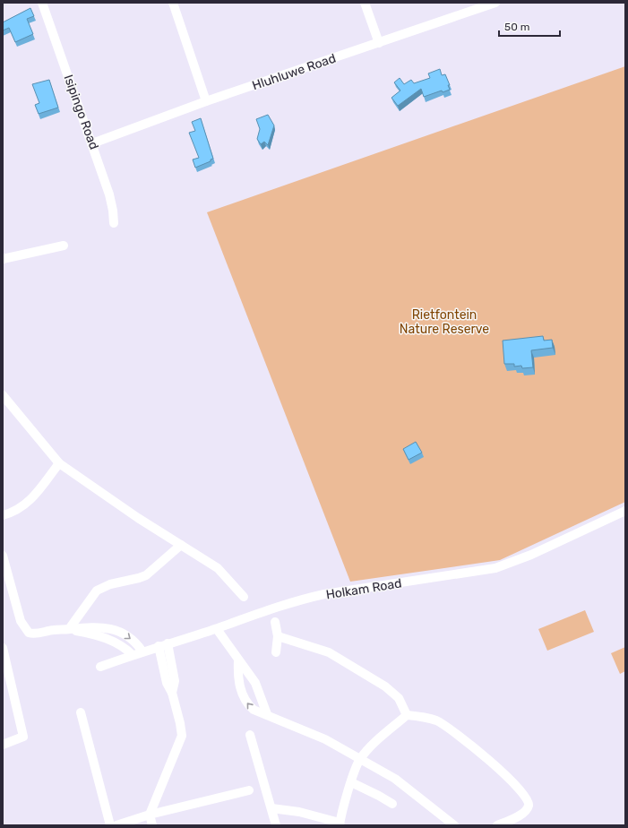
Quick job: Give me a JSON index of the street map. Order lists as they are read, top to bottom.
{
  "streets": {
    "street": ["Hluhluwe Road", "Isipingo Road", "Holkam Road"]
  },
  "crossings": [
    ["Hluhluwe Road", "Isipingo Road"]
  ],
  "parks": ["Rietfontein Nature Reserve"],
  "scale_bar": "50 m"
}
